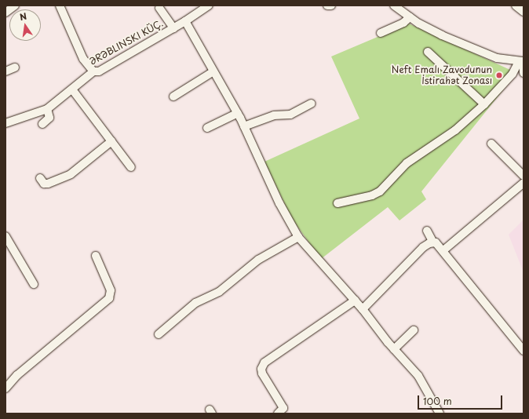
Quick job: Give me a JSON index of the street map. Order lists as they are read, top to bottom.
{
  "streets": {
    "street": ["ƏRƏBLINSKI KÜÇ."]
  },
  "places": ["Neft Emalı Zavodunun İstirahət Zonası"],
  "scale_bar": "100 m",
  "north": "top"
}
